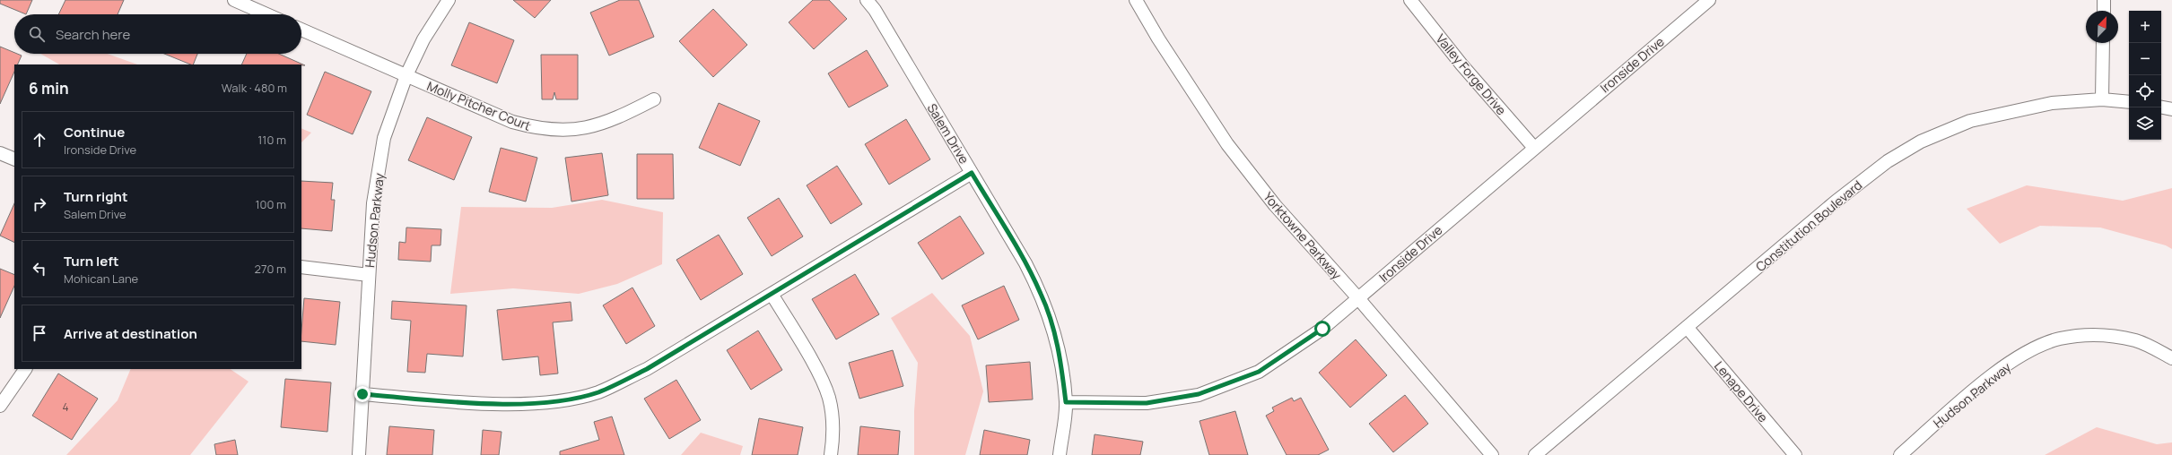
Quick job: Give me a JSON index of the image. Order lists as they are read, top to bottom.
{
  "streets": {
    "street": [
      "Ironside Drive",
      "Valley Forge Drive",
      "Molly Pitcher Court",
      "Salem Drive",
      "Hudson Parkway",
      "Constitution Boulevard",
      "Yorktowne Parkway",
      "Lenape Drive"
    ]
  },
  "crossings": [
    ["Ironside Drive", "Valley Forge Drive"],
    ["Ironside Drive", "Salem Drive"],
    ["Ironside Drive", "Yorktowne Parkway"],
    ["Molly Pitcher Court", "Hudson Parkway"],
    ["Constitution Boulevard", "Lenape Drive"]
  ],
  "house_numbers": ["4"],
  "north": "top right",
  "page": {
    "map_buttons": ["+", "−"],
    "search": "Search here",
    "heading": ["6 min", "Walk · 480 m"],
    "list": [
      ["Continue", "Ironside Drive", "110 m"],
      ["Turn right", "Salem Drive", "100 m"],
      ["Turn left", "Mohican Lane", "270 m"],
      "Arrive at destination"
    ]
  }
}
